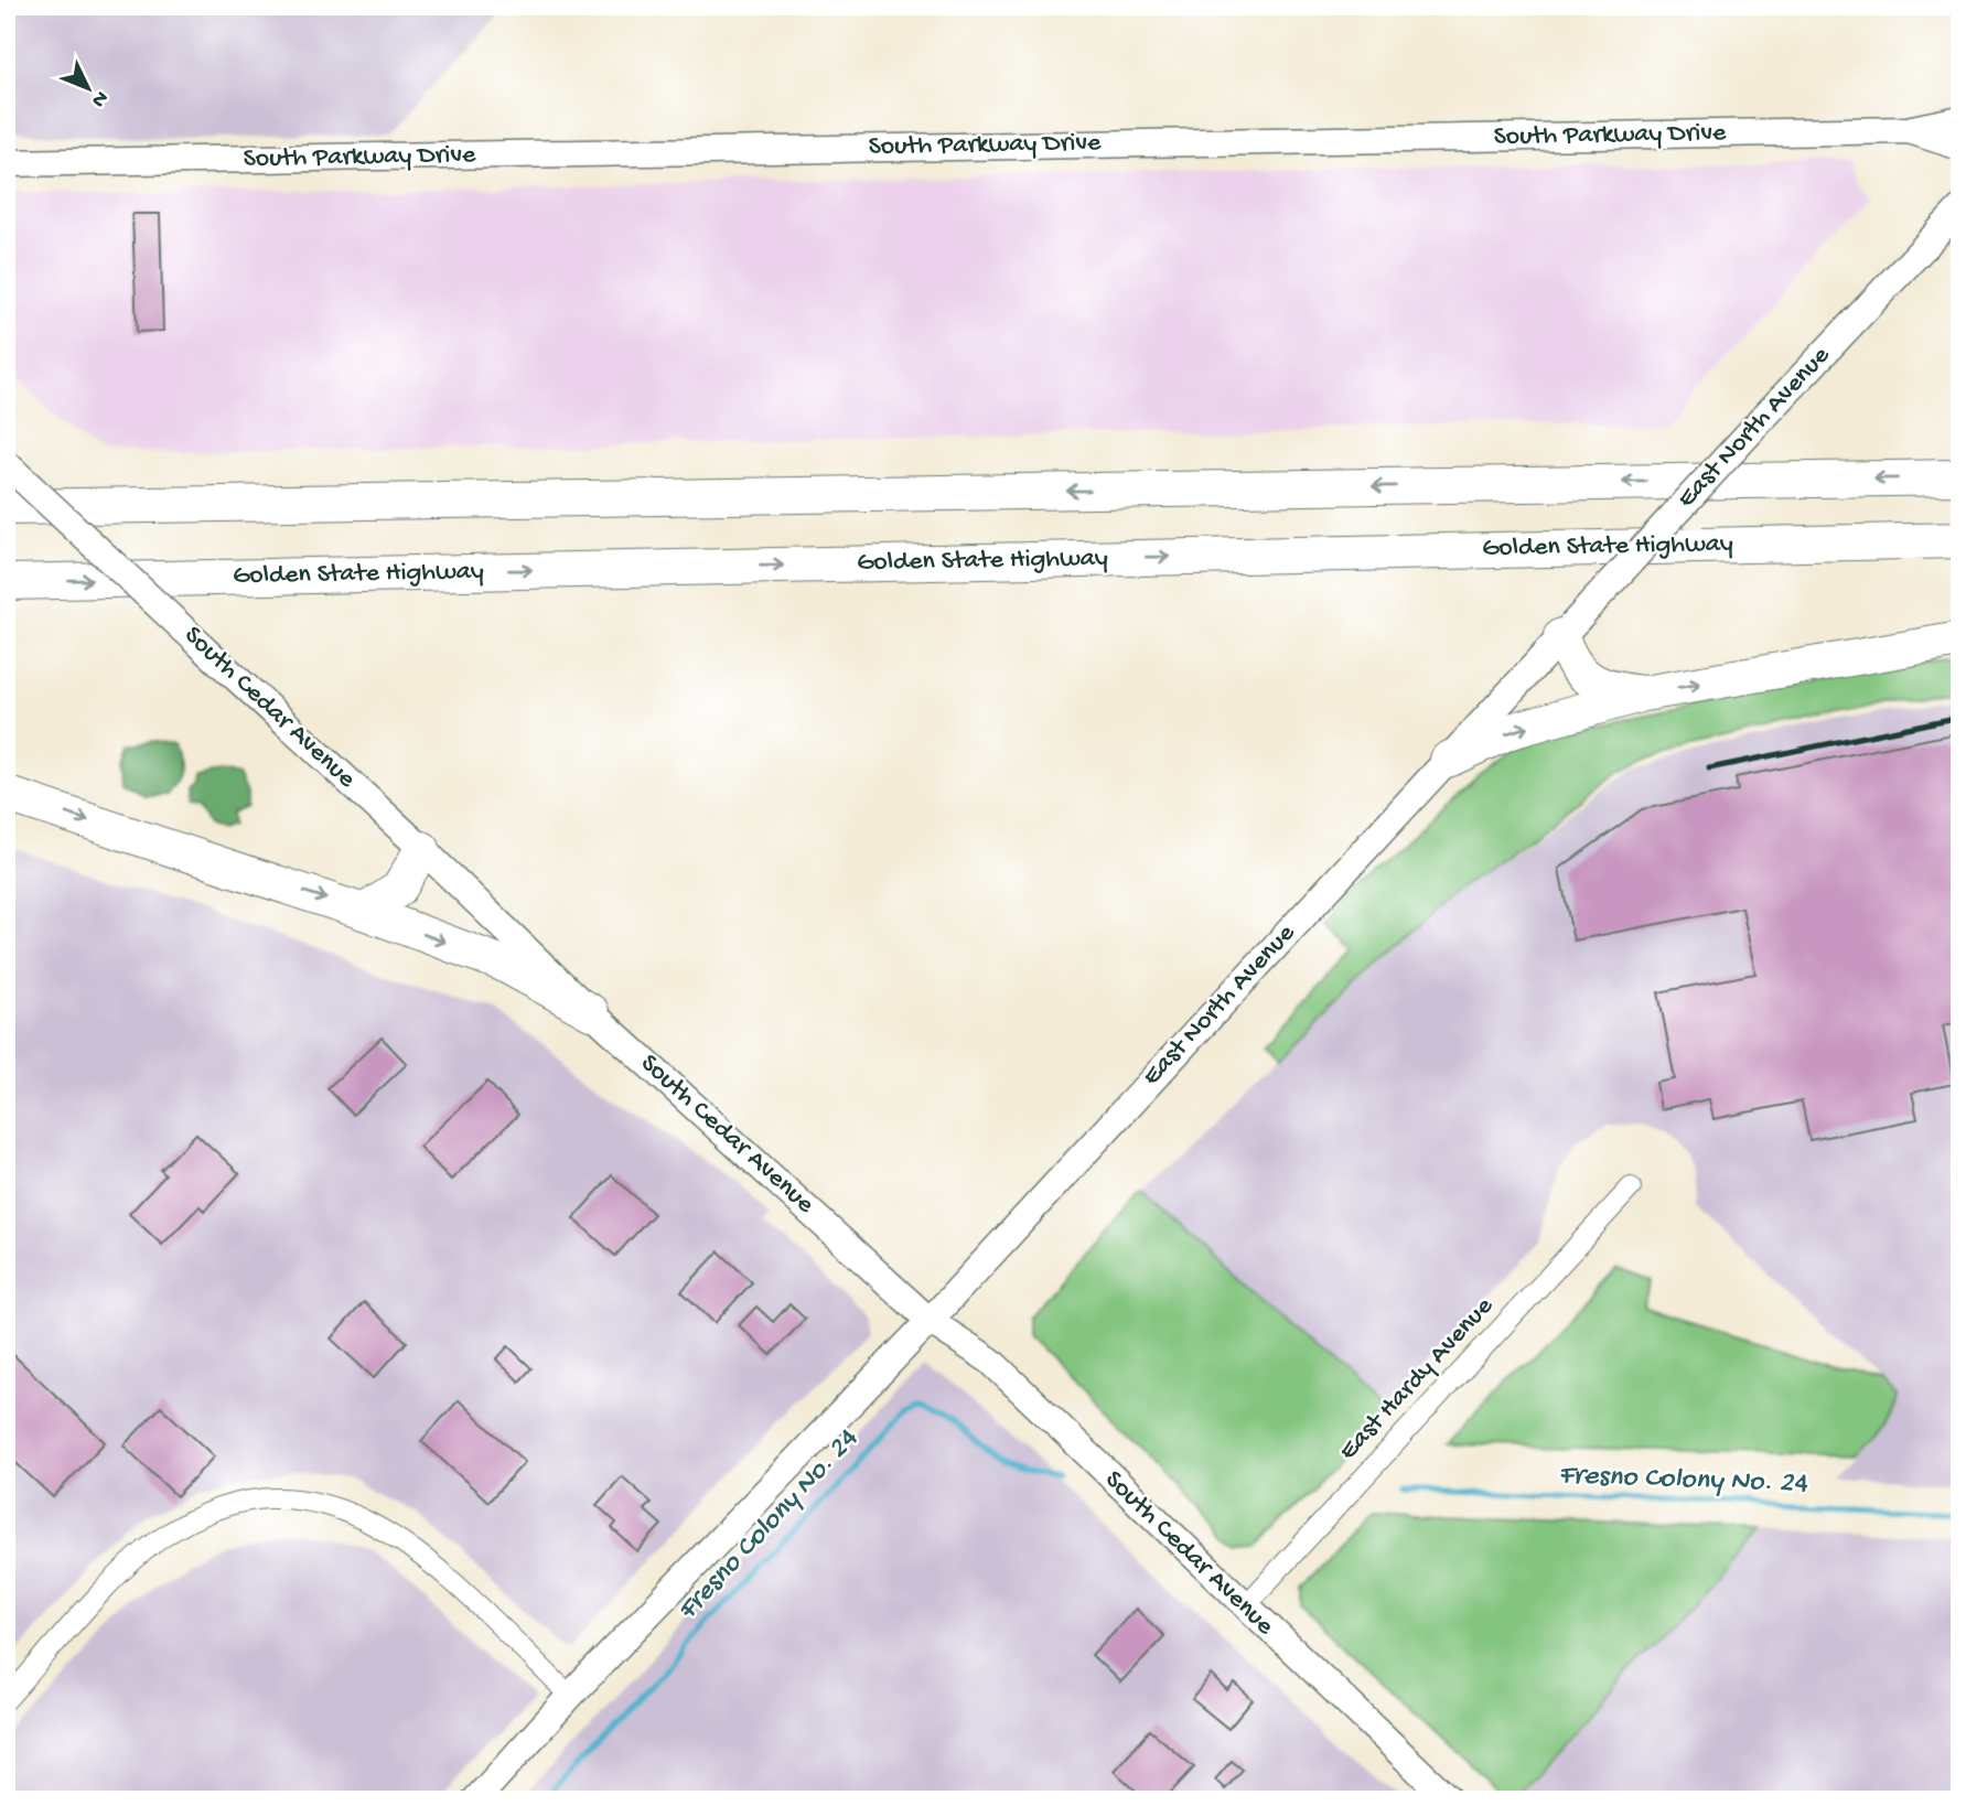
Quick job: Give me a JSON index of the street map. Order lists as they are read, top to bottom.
{
  "streets": {
    "highway": ["Golden State Highway"],
    "street": [
      "South Parkway Drive",
      "East North Avenue",
      "South Cedar Avenue",
      "East Hardy Avenue"
    ]
  },
  "crossings": [
    ["East North Avenue", "South Cedar Avenue"],
    ["South Cedar Avenue", "East Hardy Avenue"]
  ],
  "water": ["Fresno Colony No. 24"],
  "north": "bottom right"
}
